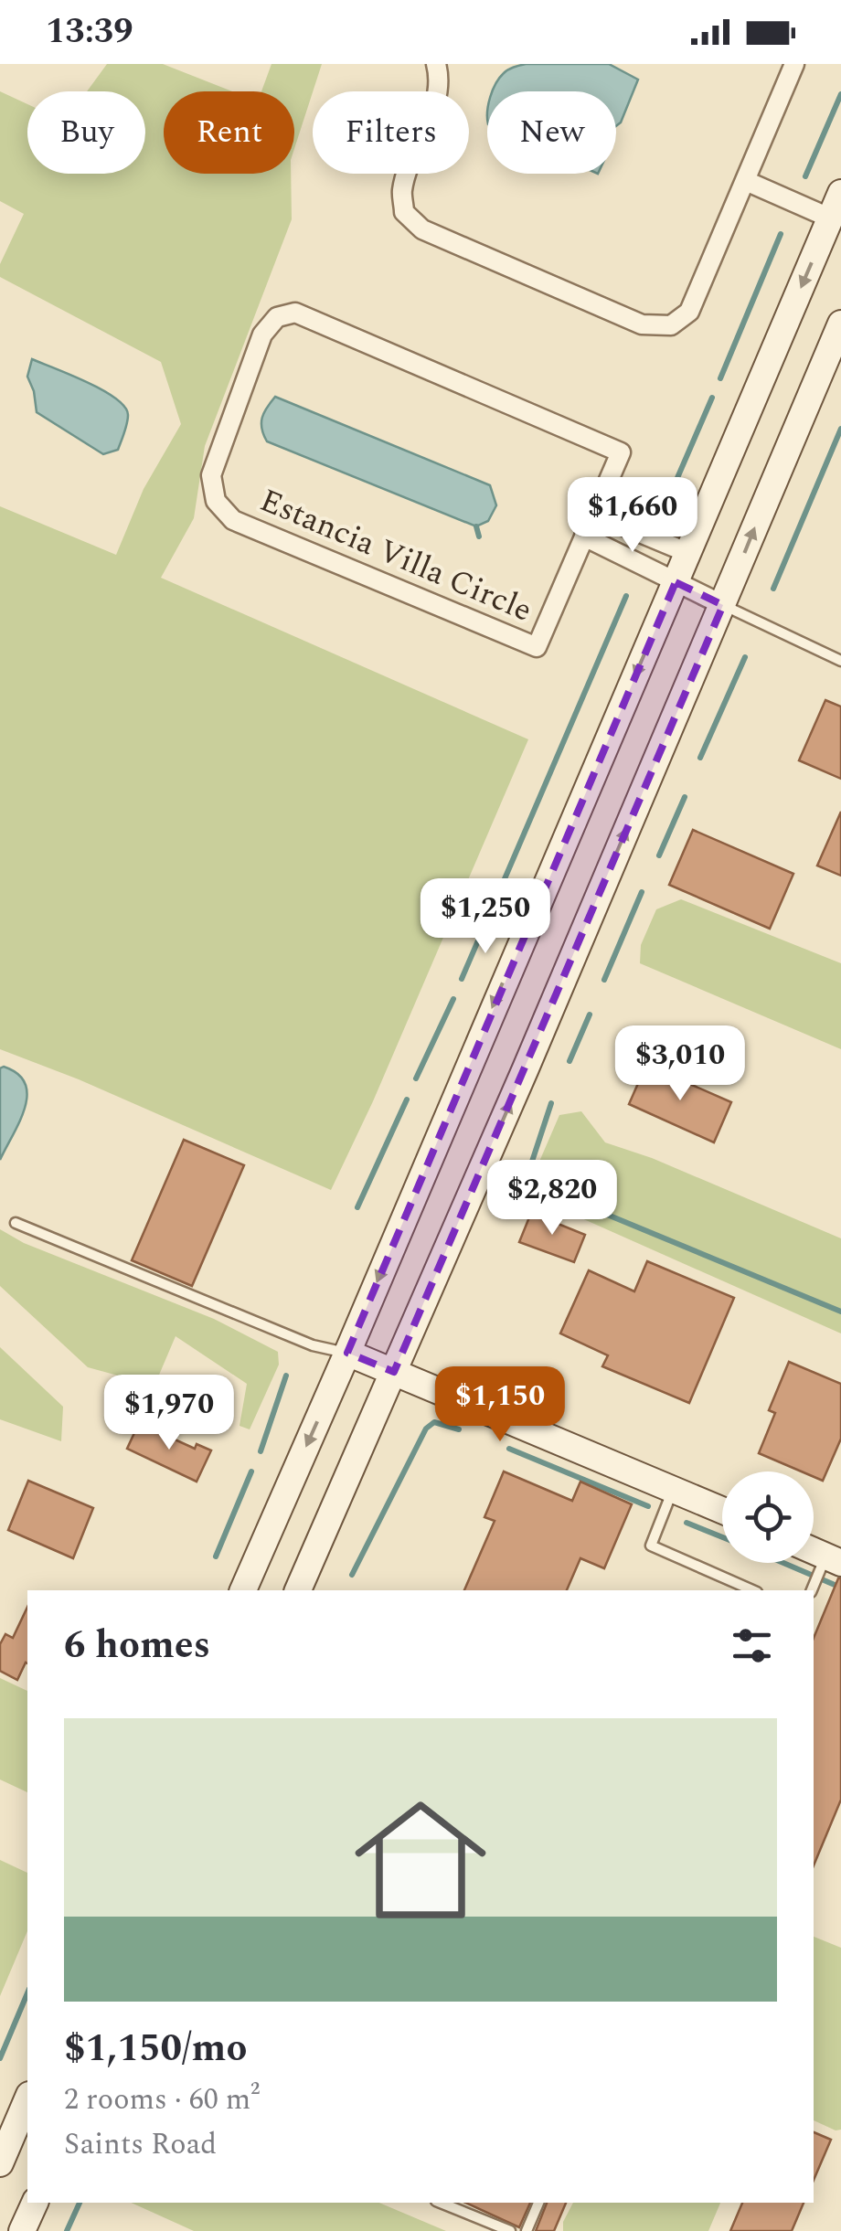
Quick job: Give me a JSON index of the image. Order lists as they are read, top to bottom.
{
  "streets": {
    "street": ["Estancia Villa Circle"]
  },
  "page": {
    "status": "13:39",
    "chip": [
      "Buy",
      "Rent",
      "Filters",
      "New"
    ],
    "price": [
      "$1,660",
      "$1,250",
      "$3,010",
      "$2,820",
      "$1,150",
      "$1,970"
    ],
    "heading": "6 homes",
    "list": [
      {
        "name": "$1,150/mo",
        "note": "2 rooms · 60 m² · Saints Road"
      }
    ]
  }
}
